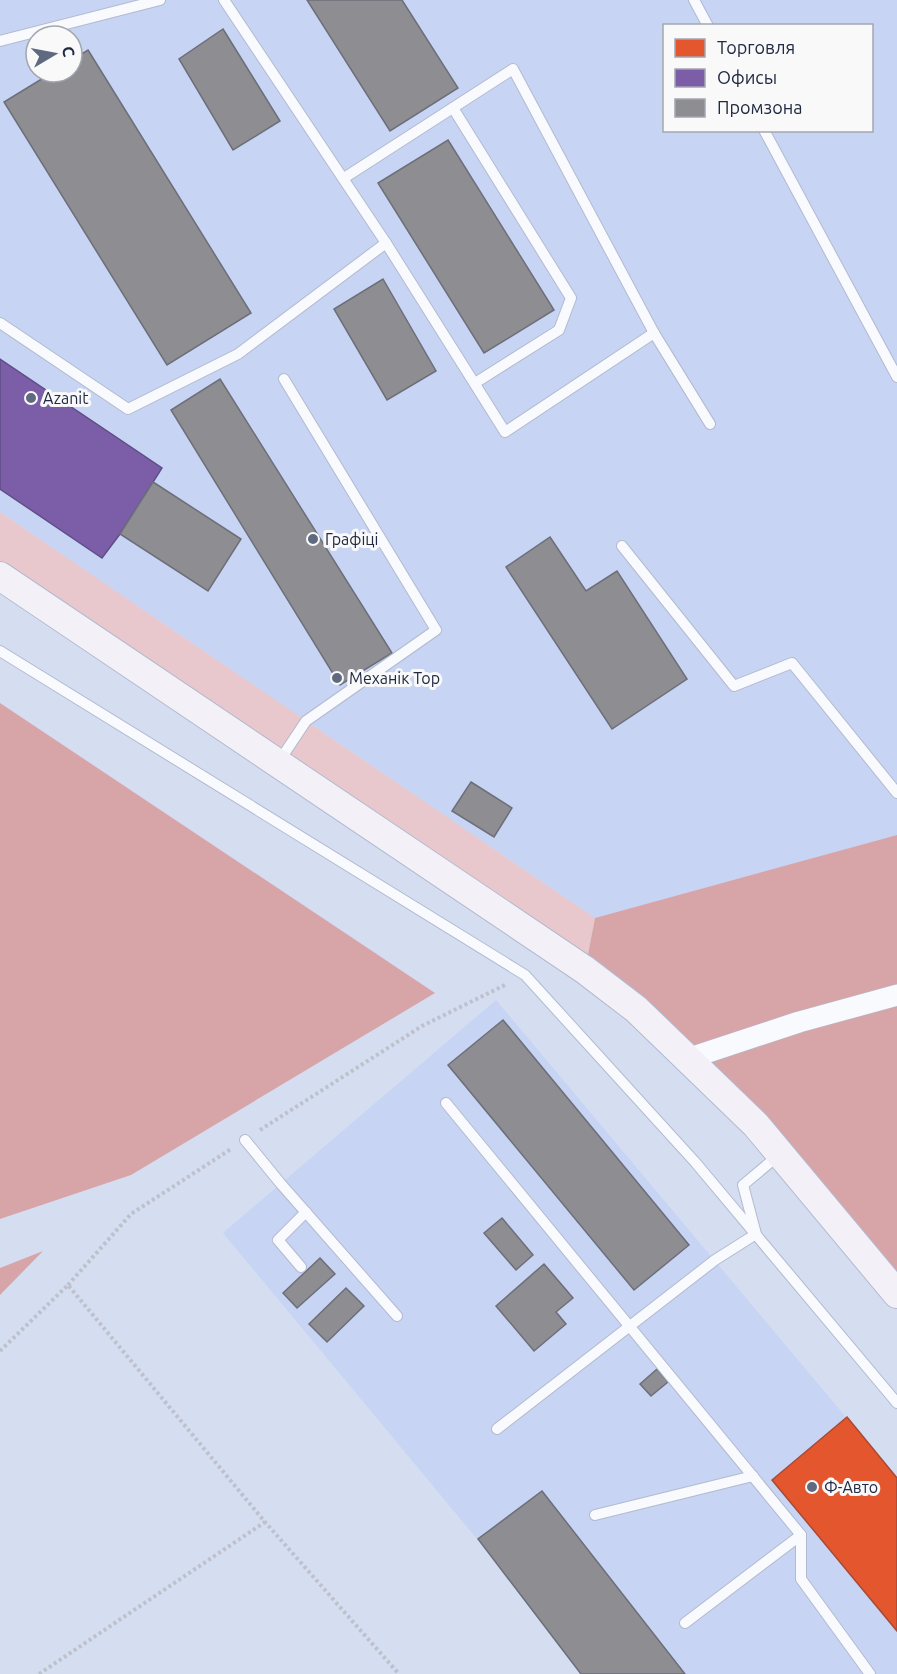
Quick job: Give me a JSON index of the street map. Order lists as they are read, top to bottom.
{
  "places": [
    "Azanit",
    "Графіці",
    "Механік Тор",
    "Ф-Авто"
  ],
  "legend": ["Торговля", "Офисы", "Промзона"],
  "north": "right"
}
